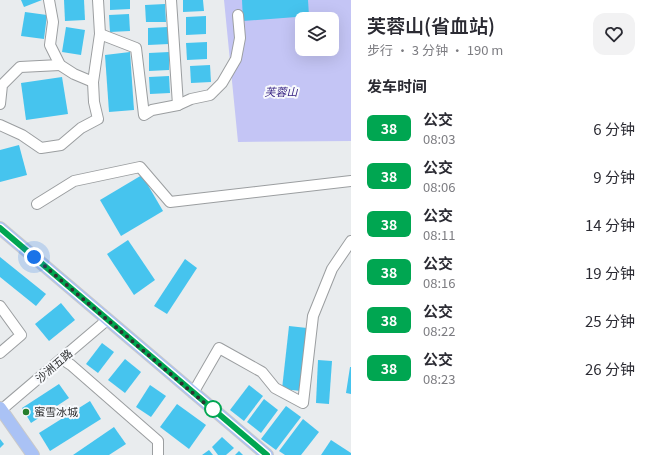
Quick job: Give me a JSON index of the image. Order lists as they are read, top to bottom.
{
  "streets": {
    "street": ["沙洲五路"]
  },
  "parks": ["芙蓉山"],
  "places": ["蜜雪冰城"],
  "lines": ["bus line 38"],
  "page": {
    "heading": [
      ["芙蓉山(省血站)", "步行 · 3 分钟 · 190 m"],
      "发车时间"
    ],
    "list": [
      {
        "mark": "38",
        "name": "公交",
        "note": "08:03",
        "value": "6 分钟"
      },
      {
        "mark": "38",
        "name": "公交",
        "note": "08:06",
        "value": "9 分钟"
      },
      {
        "mark": "38",
        "name": "公交",
        "note": "08:11",
        "value": "14 分钟"
      },
      {
        "mark": "38",
        "name": "公交",
        "note": "08:16",
        "value": "19 分钟"
      },
      {
        "mark": "38",
        "name": "公交",
        "note": "08:22",
        "value": "25 分钟"
      },
      {
        "mark": "38",
        "name": "公交",
        "note": "08:23",
        "value": "26 分钟"
      }
    ]
  }
}
